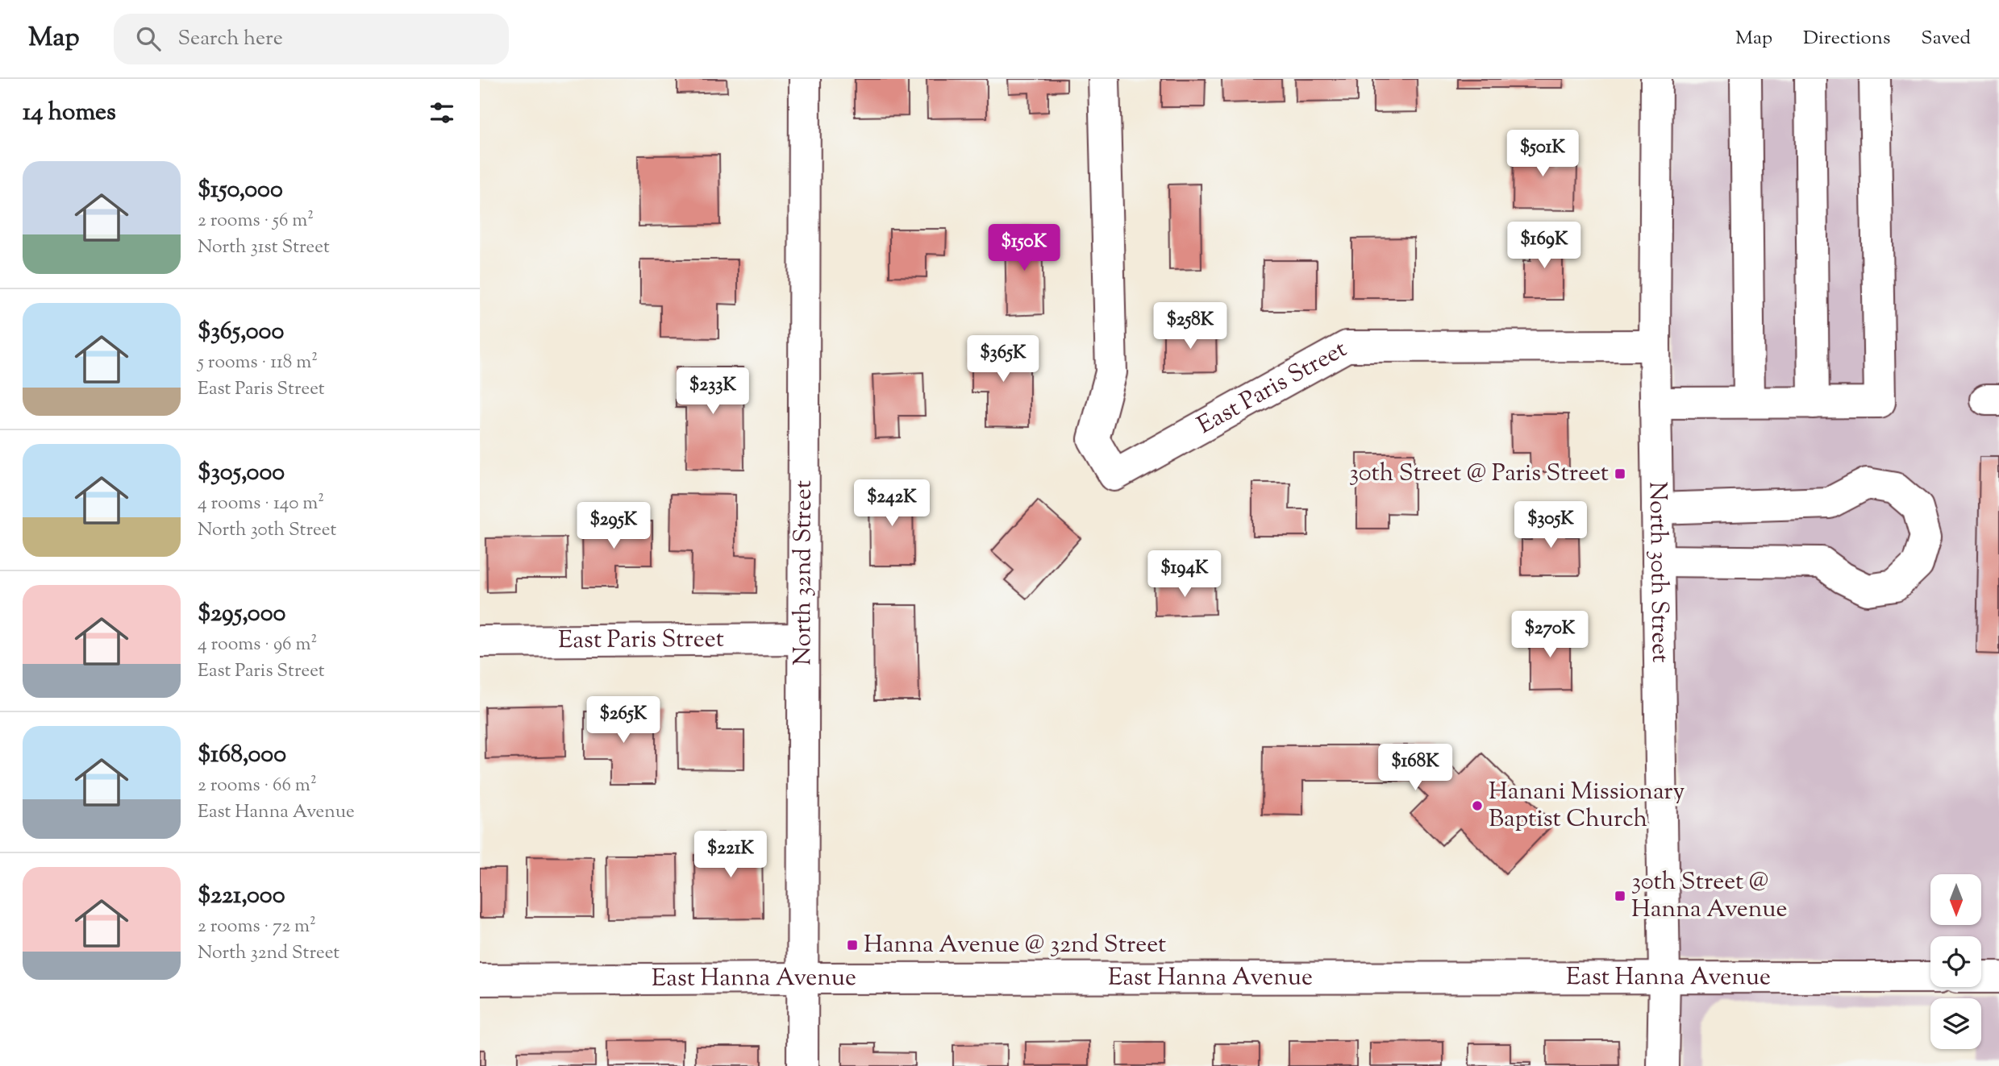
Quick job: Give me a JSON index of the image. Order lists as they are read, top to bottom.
{
  "streets": {
    "street": [
      "East Paris Street",
      "North 32nd Street",
      "North 30th Street",
      "East Hanna Avenue"
    ]
  },
  "crossings": [
    ["East Paris Street", "North 32nd Street"],
    ["East Paris Street", "North 30th Street"],
    ["North 32nd Street", "East Hanna Avenue"],
    ["North 30th Street", "East Hanna Avenue"]
  ],
  "places": {
    "transit": ["30th Street @ Paris Street", "30th Street @ Hanna Avenue", "Hanna Avenue @ 32nd Street"],
    "other": ["Hanani Missionary Baptist Church"]
  },
  "north": "bottom",
  "page": {
    "header": "Map",
    "search": "Search here",
    "nav": ["Map", "Directions", "Saved"],
    "heading": "14 homes",
    "price": [
      "$501K",
      "$169K",
      "$150K",
      "$258K",
      "$365K",
      "$233K",
      "$242K",
      "$305K",
      "$295K",
      "$194K",
      "$270K",
      "$265K",
      "$168K",
      "$221K"
    ],
    "list": [
      {
        "name": "$150,000",
        "note": "2 rooms · 56 m² · North 31st Street"
      },
      {
        "name": "$365,000",
        "note": "5 rooms · 118 m² · East Paris Street"
      },
      {
        "name": "$305,000",
        "note": "4 rooms · 140 m² · North 30th Street"
      },
      {
        "name": "$295,000",
        "note": "4 rooms · 96 m² · East Paris Street"
      },
      {
        "name": "$168,000",
        "note": "2 rooms · 66 m² · East Hanna Avenue"
      },
      {
        "name": "$221,000",
        "note": "2 rooms · 72 m² · North 32nd Street"
      }
    ]
  }
}
